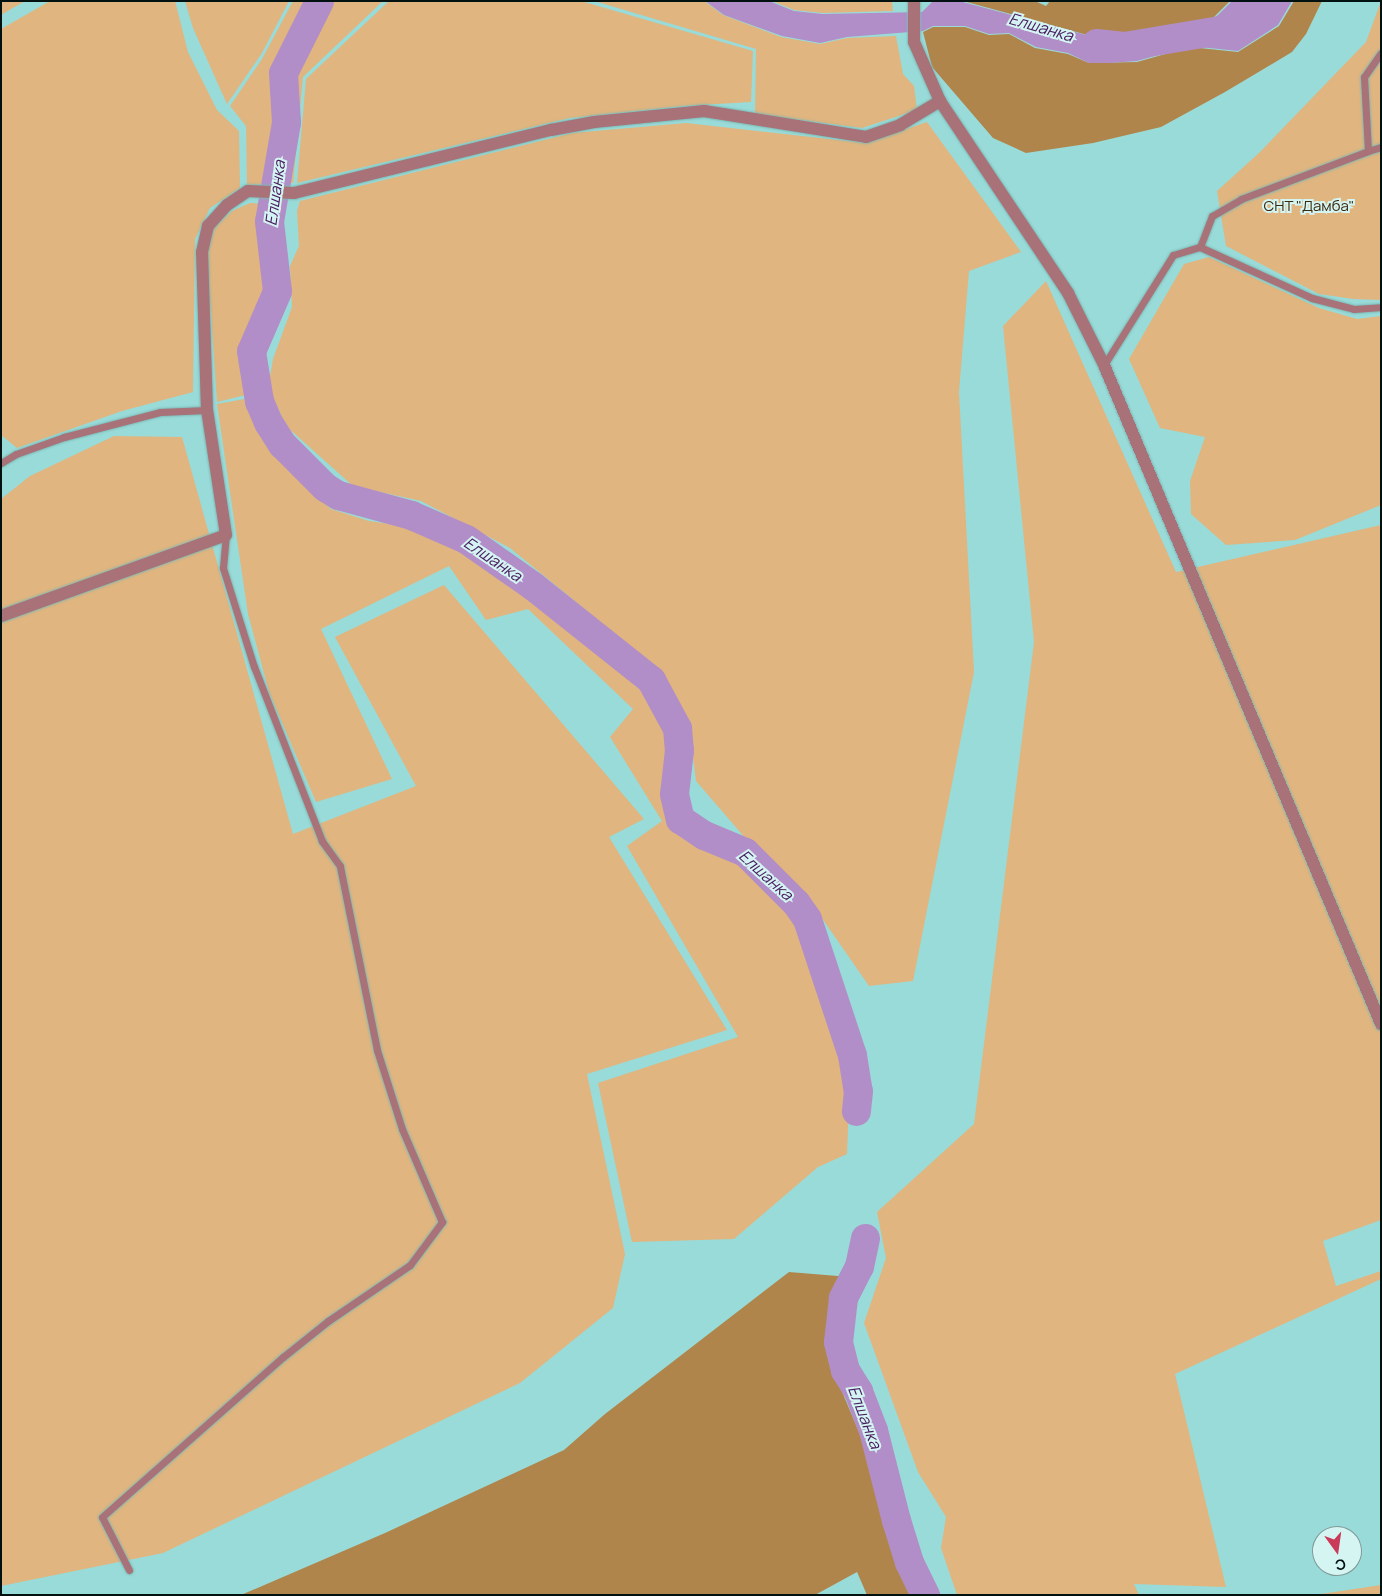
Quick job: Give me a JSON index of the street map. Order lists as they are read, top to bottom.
{
  "water": ["Елшанка"],
  "parks": ["СНТ \"Дамба\""],
  "north": "bottom"
}
